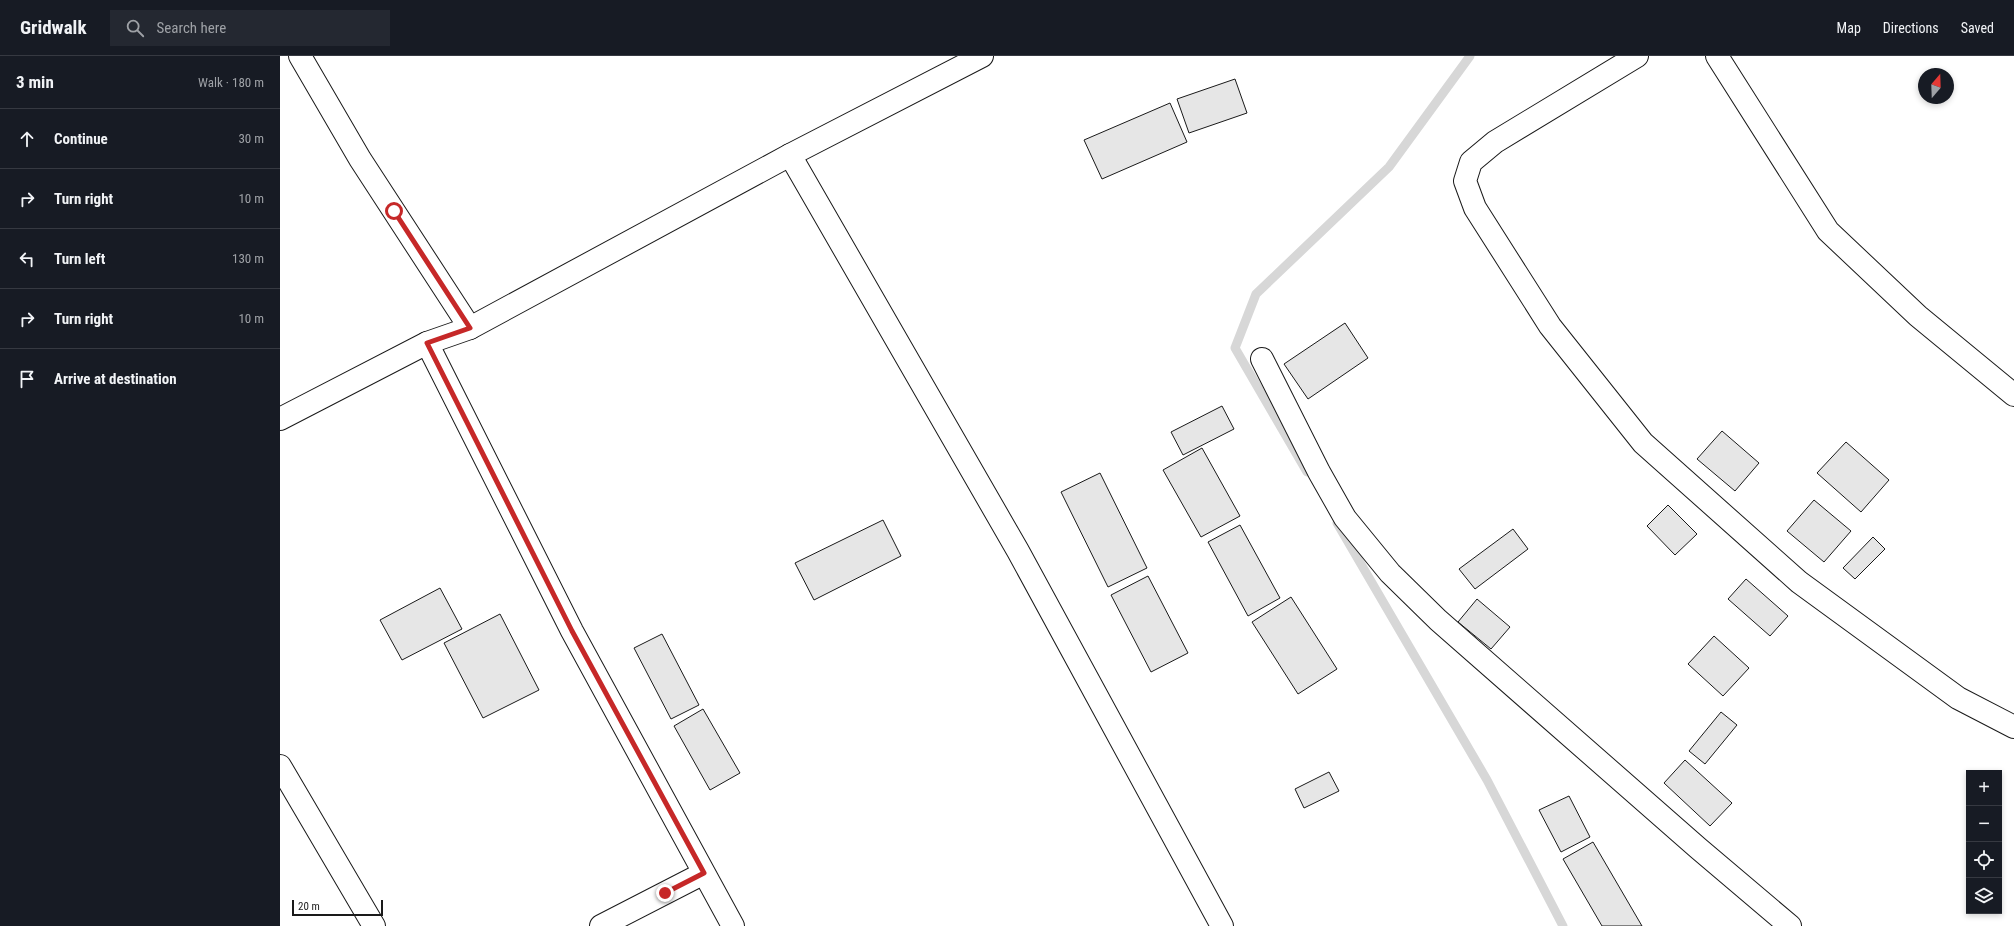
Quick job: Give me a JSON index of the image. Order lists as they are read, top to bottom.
{
  "scale_bar": "20 m",
  "north": "top",
  "page": {
    "header": "Gridwalk",
    "search": "Search here",
    "nav": ["Map", "Directions", "Saved"],
    "heading": ["3 min", "Walk · 180 m"],
    "list": [
      ["Continue", "30 m"],
      ["Turn right", "10 m"],
      ["Turn left", "130 m"],
      ["Turn right", "10 m"],
      "Arrive at destination"
    ],
    "map_buttons": ["+", "−"],
    "scale": "20 m"
  }
}
